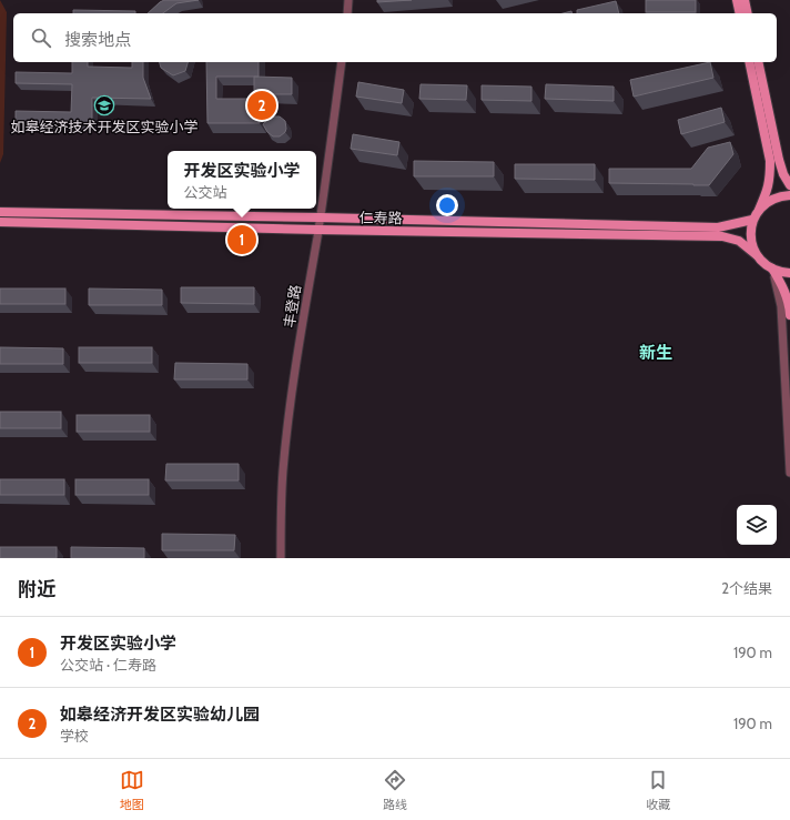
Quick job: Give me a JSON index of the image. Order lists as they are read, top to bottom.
{
  "streets": {
    "main road": ["仁寿路"],
    "street": ["丰登路"]
  },
  "crossings": [
    ["仁寿路", "丰登路"]
  ],
  "districts": ["新生"],
  "places": {
    "school or university": ["如皋经济技术开发区实验小学"]
  },
  "page": {
    "search": "搜索地点",
    "pins": ["2", "1"],
    "popup": ["开发区实验小学", "公交站"],
    "heading": ["附近", "2个结果"],
    "list": [
      {
        "mark": "1",
        "name": "开发区实验小学",
        "note": "公交站 · 仁寿路",
        "value": "190 m"
      },
      {
        "mark": "2",
        "name": "如皋经济开发区实验幼儿园",
        "note": "学校",
        "value": "190 m"
      }
    ],
    "nav": ["地图", "路线", "收藏"]
  }
}
